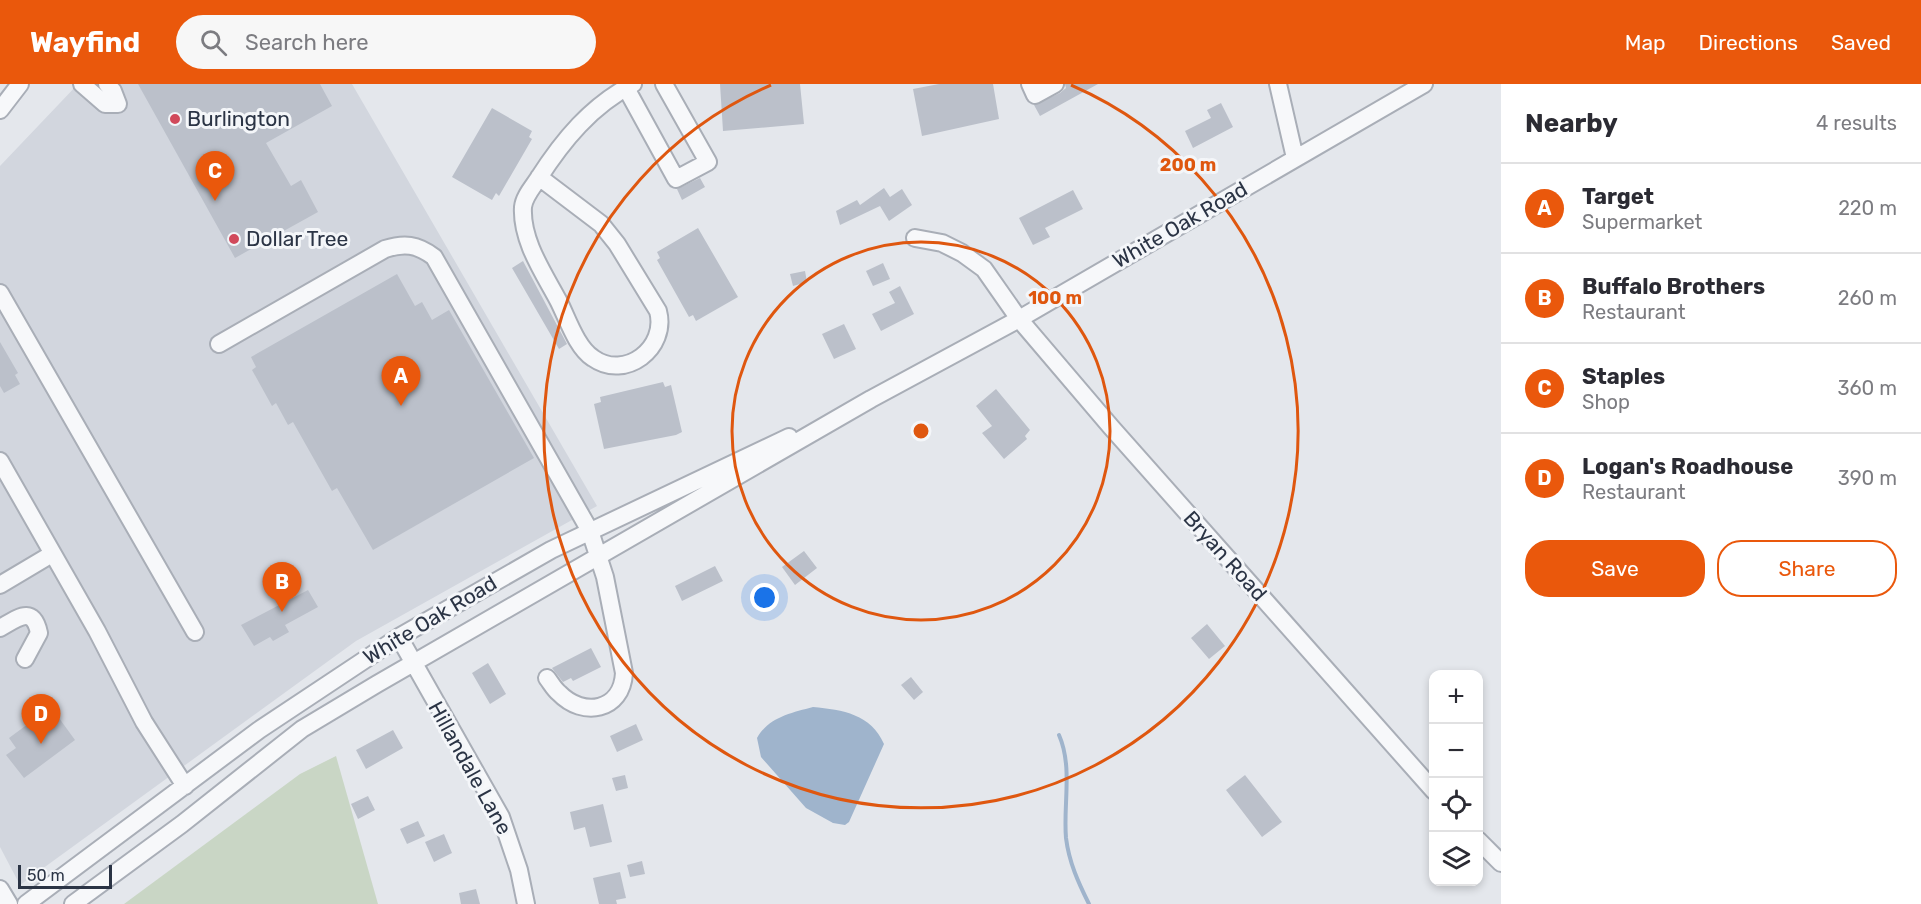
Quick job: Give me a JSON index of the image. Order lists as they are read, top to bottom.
{
  "streets": {
    "street": ["White Oak Road", "Bryan Road", "Hillandale Lane"]
  },
  "crossings": [
    ["White Oak Road", "Bryan Road"],
    ["White Oak Road", "Hillandale Lane"]
  ],
  "places": ["Burlington", "Dollar Tree"],
  "scale_bar": "50 m",
  "page": {
    "header": "Wayfind",
    "search": "Search here",
    "nav": ["Map", "Directions", "Saved"],
    "heading": ["Nearby", "4 results"],
    "pins": [
      "C",
      "A",
      "B",
      "D"
    ],
    "list": [
      {
        "mark": "A",
        "name": "Target",
        "note": "Supermarket",
        "value": "220 m"
      },
      {
        "mark": "B",
        "name": "Buffalo Brothers",
        "note": "Restaurant",
        "value": "260 m"
      },
      {
        "mark": "C",
        "name": "Staples",
        "note": "Shop",
        "value": "360 m"
      },
      {
        "mark": "D",
        "name": "Logan's Roadhouse",
        "note": "Restaurant",
        "value": "390 m"
      }
    ],
    "buttons": ["Save", "Share"],
    "map_buttons": ["+", "−"],
    "scale": "50 m"
  },
  "rings": ["200 m", "100 m"]
}
